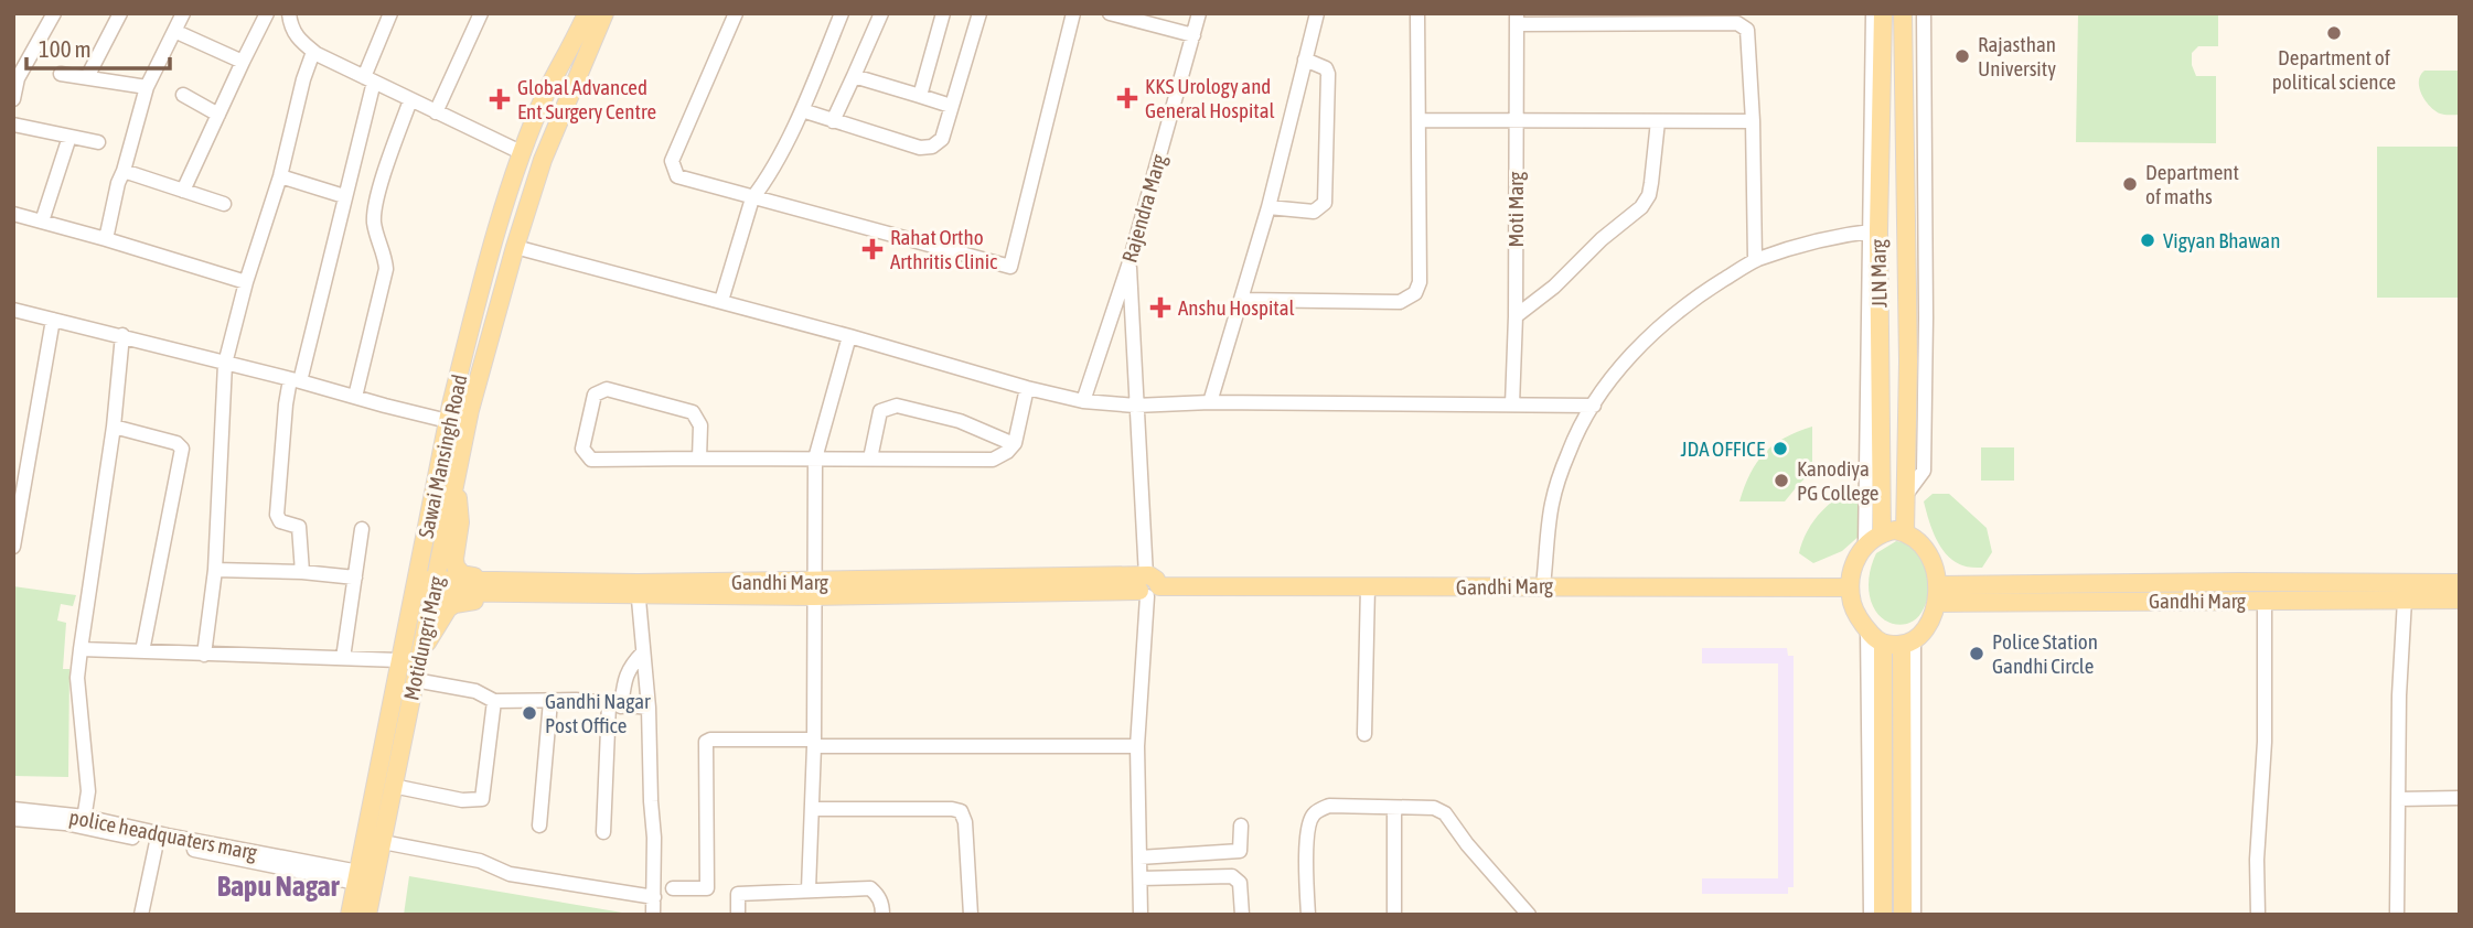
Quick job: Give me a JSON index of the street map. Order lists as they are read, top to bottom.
{
  "streets": {
    "main road": [
      "JLN Marg",
      "Sawai Mansingh Road",
      "Gandhi Marg",
      "Motidungri Marg"
    ],
    "street": ["Rajendra Marg", "Moti Marg", "police headquaters marg"]
  },
  "crossings": [
    ["JLN Marg", "Gandhi Marg"],
    ["Sawai Mansingh Road", "police headquaters marg"]
  ],
  "districts": ["Bapu Nagar"],
  "places": {
    "other": [
      "Department of political science",
      "Rajasthan University",
      "Department of maths",
      "Vigyan Bhawan",
      "JDA OFFICE",
      "Kanodiya PG College",
      "Police Station Gandhi Circle",
      "Gandhi Nagar Post Office"
    ],
    "health": [
      "KKS Urology and General Hospital",
      "Global Advanced Ent Surgery Centre",
      "Rahat Ortho Arthritis Clinic",
      "Anshu Hospital"
    ]
  },
  "scale_bar": "100 m"
}
